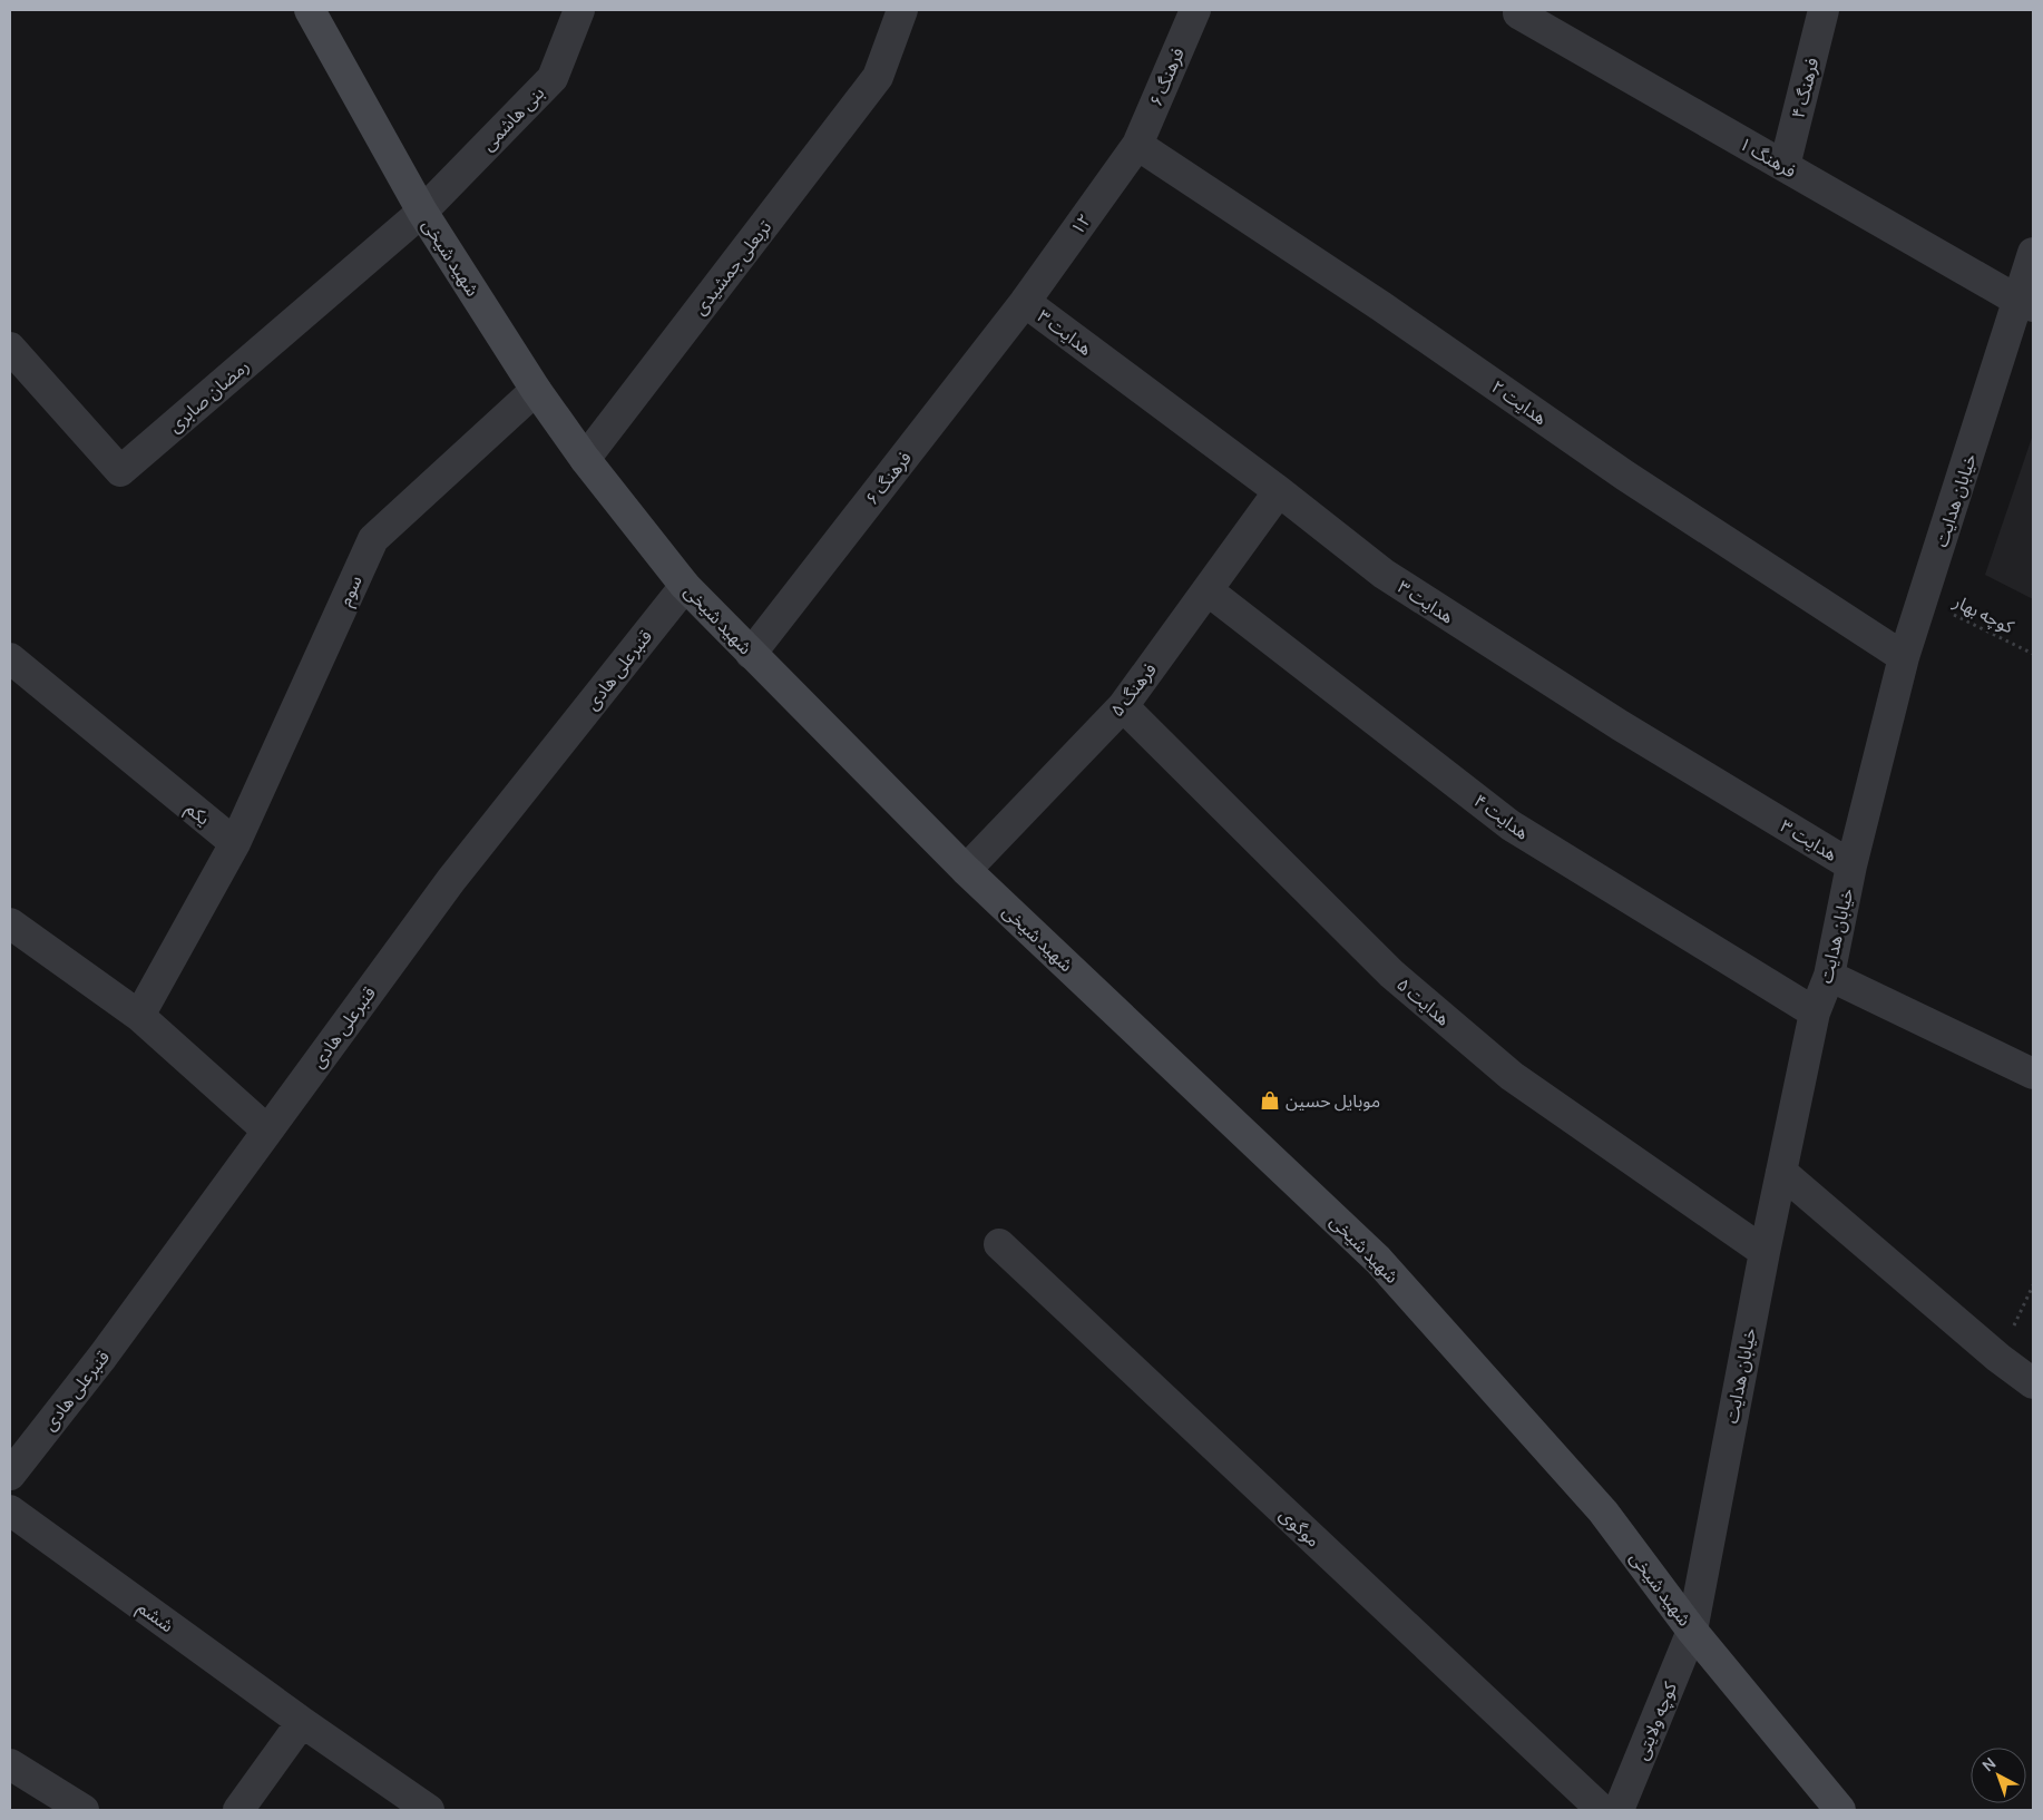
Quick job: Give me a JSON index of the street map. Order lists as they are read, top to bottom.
{
  "streets": {
    "main road": ["شهید شیخی"],
    "street": [
      "فرهنگ ۶",
      "فرهنگ ۴",
      "بنی هاشمی",
      "فرهنگ ۱",
      "۱۲",
      "تربعلی جمشیدی",
      "هدایت ۳",
      "رمضان صابری",
      "هدایت ۲",
      "خیابان هدایت",
      "سوم",
      "قنبرعلی هادی",
      "فرهنگ ۵",
      "یکم",
      "هدایت ۴",
      "هدایت ۵",
      "موگوی",
      "ششم",
      "کوچه ولایتی"
    ],
    "path": ["کوچه بهار"]
  },
  "crossings": [
    ["فرهنگ ۶", "۱۲"],
    ["فرهنگ ۶", "شهید شیخی"],
    ["فرهنگ ۶", "هدایت ۳"],
    ["فرهنگ ۶", "هدایت ۲"],
    ["فرهنگ ۴", "فرهنگ ۱"],
    ["بنی هاشمی", "شهید شیخی"],
    ["بنی هاشمی", "رمضان صابری"],
    ["فرهنگ ۱", "خیابان هدایت"],
    ["۱۲", "هدایت ۳"],
    ["۱۲", "هدایت ۲"],
    ["شهید شیخی", "تربعلی جمشیدی"],
    ["شهید شیخی", "رمضان صابری"],
    ["شهید شیخی", "خیابان هدایت"],
    ["شهید شیخی", "سوم"],
    ["شهید شیخی", "قنبرعلی هادی"],
    ["شهید شیخی", "فرهنگ ۵"],
    ["شهید شیخی", "کوچه ولایتی"],
    ["هدایت ۳", "خیابان هدایت"],
    ["هدایت ۳", "فرهنگ ۵"],
    ["هدایت ۲", "خیابان هدایت"],
    ["خیابان هدایت", "کوچه بهار"],
    ["خیابان هدایت", "هدایت ۴"],
    ["خیابان هدایت", "هدایت ۵"],
    ["خیابان هدایت", "کوچه ولایتی"],
    ["سوم", "یکم"],
    ["فرهنگ ۵", "هدایت ۴"],
    ["فرهنگ ۵", "هدایت ۵"]
  ],
  "places": {
    "shop": ["موبایل حسین"]
  },
  "north": "top left"
}
